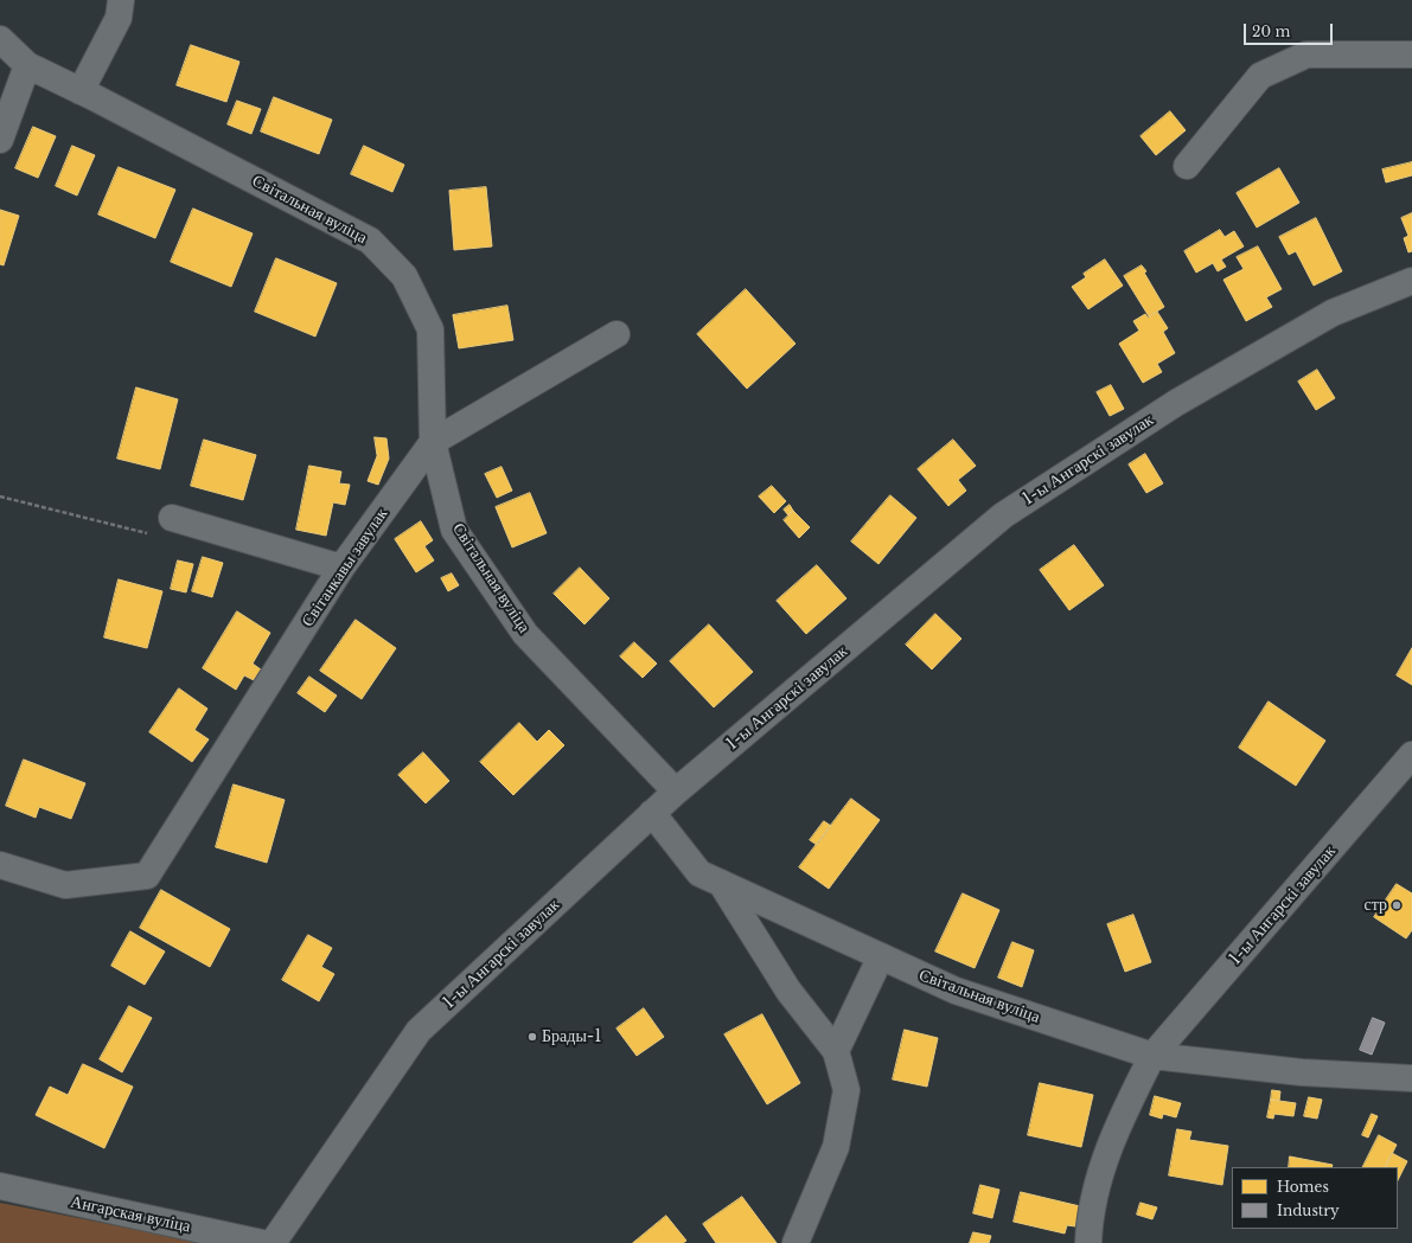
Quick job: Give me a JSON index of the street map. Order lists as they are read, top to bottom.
{
  "streets": {
    "street": [
      "Світальная вуліца",
      "1-ы Ангарскі завулак",
      "Світанкавы завулак",
      "Ангарская вуліца"
    ]
  },
  "crossings": [
    ["Світальная вуліца", "1-ы Ангарскі завулак"],
    ["Світальная вуліца", "Світанкавы завулак"]
  ],
  "places": ["стр", "Брады-1"],
  "legend": ["Homes", "Industry"],
  "scale_bar": "20 m"
}
